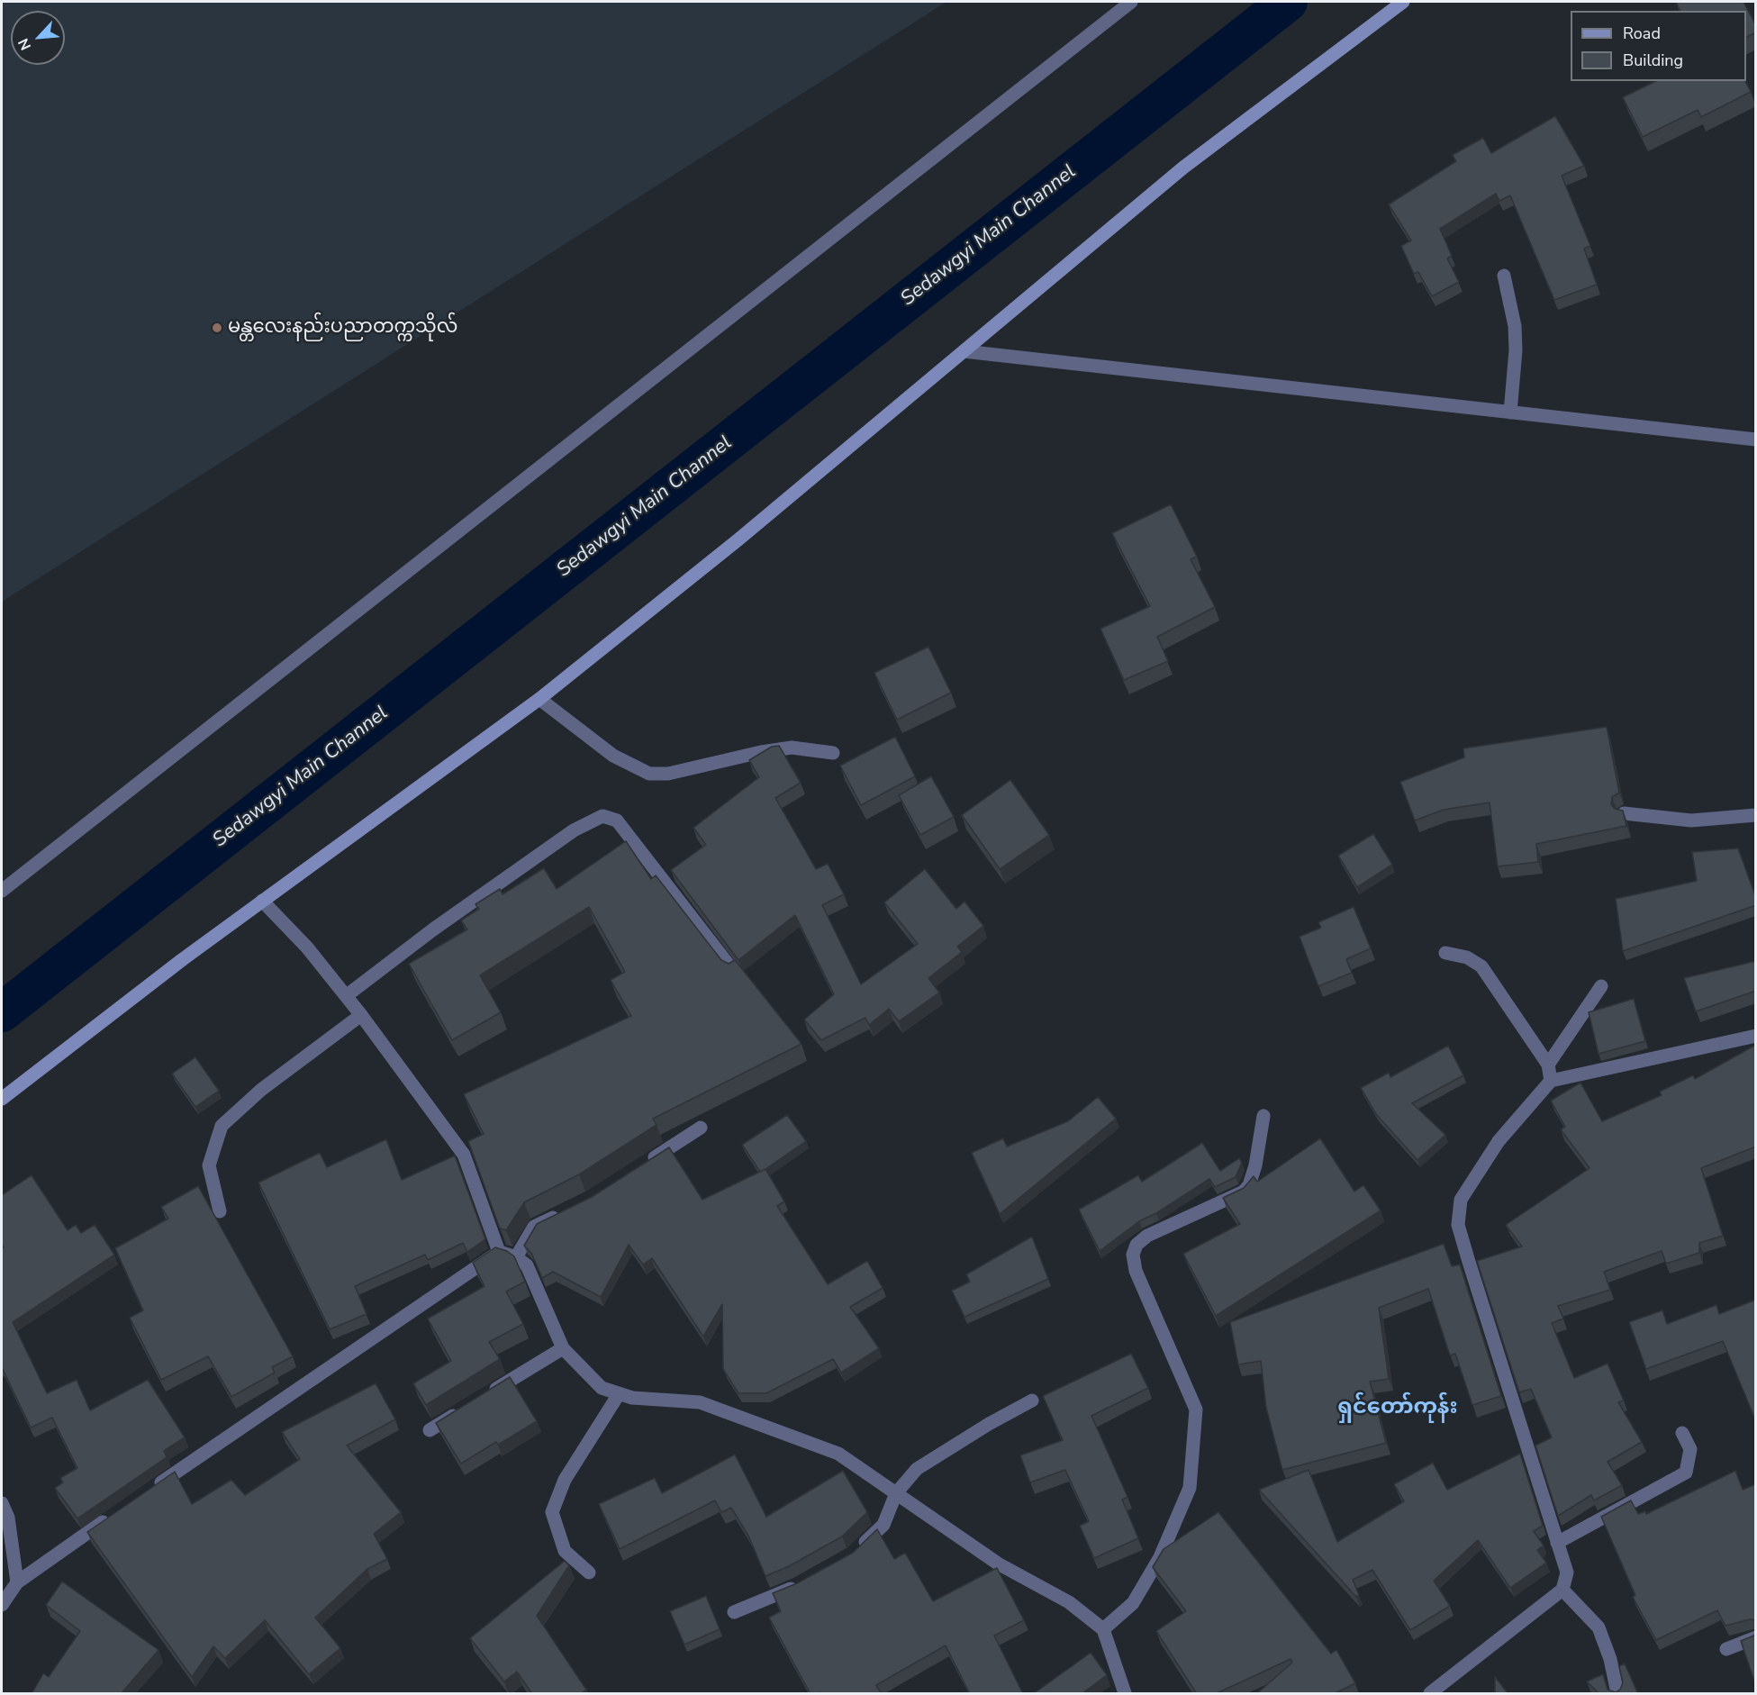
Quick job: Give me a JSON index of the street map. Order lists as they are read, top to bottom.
{
  "districts": ["ရှင်တော်ကုန်း"],
  "water": ["Sedawgyi Main Channel"],
  "places": ["မန္တလေးနည်းပညာတက္ကသိုလ်"],
  "legend": ["Road", "Building"],
  "north": "bottom left"
}
